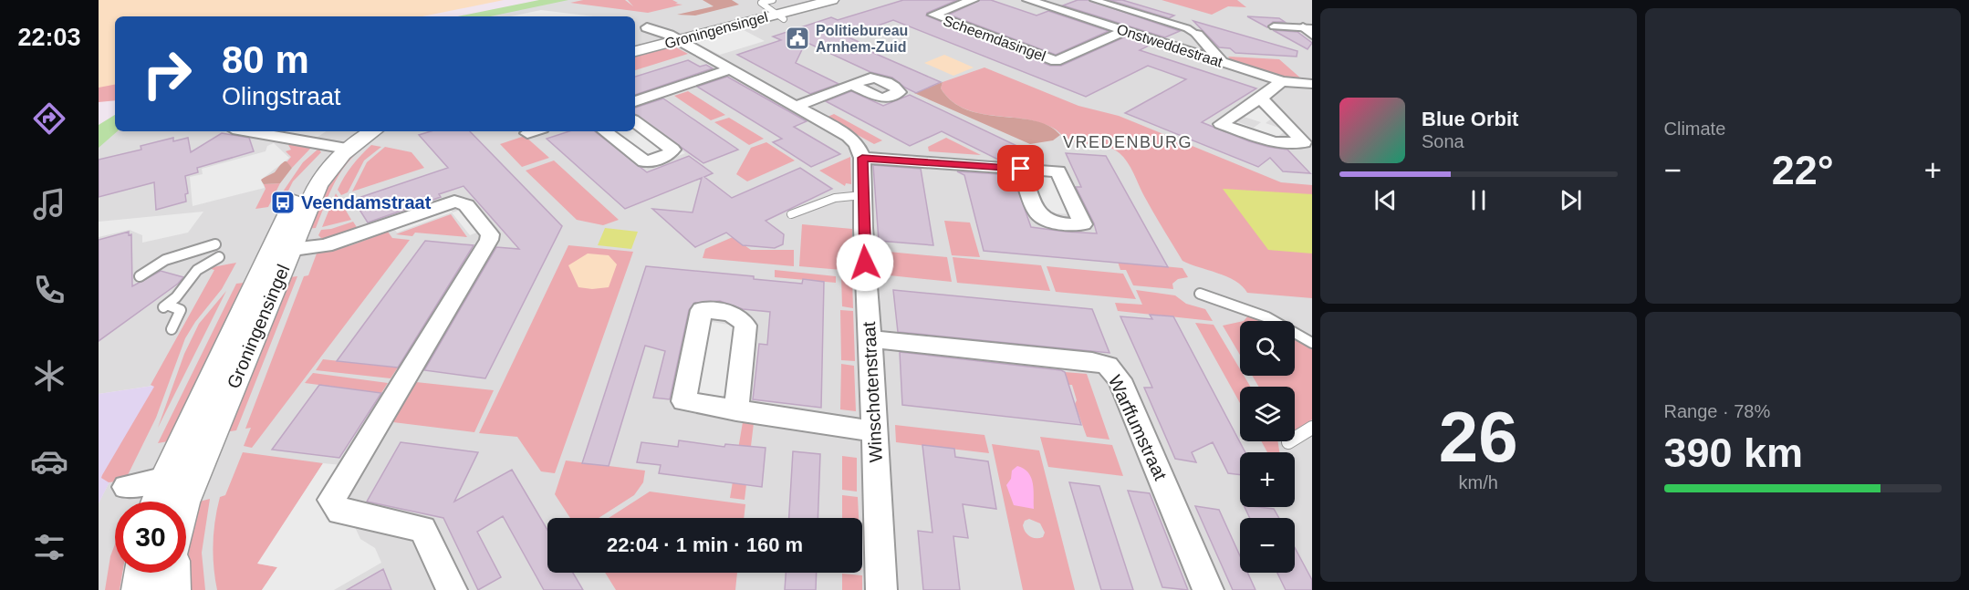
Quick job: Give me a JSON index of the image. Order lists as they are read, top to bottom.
{
  "streets": {
    "street": [
      "Groningensingel",
      "Scheemdasingel",
      "Onstweddestraat",
      "Winschotenstraat",
      "Warffumstraat"
    ]
  },
  "crossings": [
    ["Scheemdasingel", "Onstweddestraat"],
    ["Winschotenstraat", "Warffumstraat"]
  ],
  "districts": ["VREDENBURG"],
  "places": {
    "public building": ["Politiebureau Arnhem-Zuid"],
    "bus stop": ["Veendamstraat"]
  },
  "page": {
    "tabs": "22:03",
    "tile": [
      "Climate",
      ["26", "km/h"],
      ["Range · 78%", "390 km"]
    ],
    "turn": ["80 m", "Olingstraat"],
    "song": ["Blue Orbit", "Sona"],
    "heat": ["−", "22°", "+"],
    "map_buttons": ["+", "−"],
    "limit": "30",
    "trip": "22:04 · 1 min · 160 m"
  }
}
